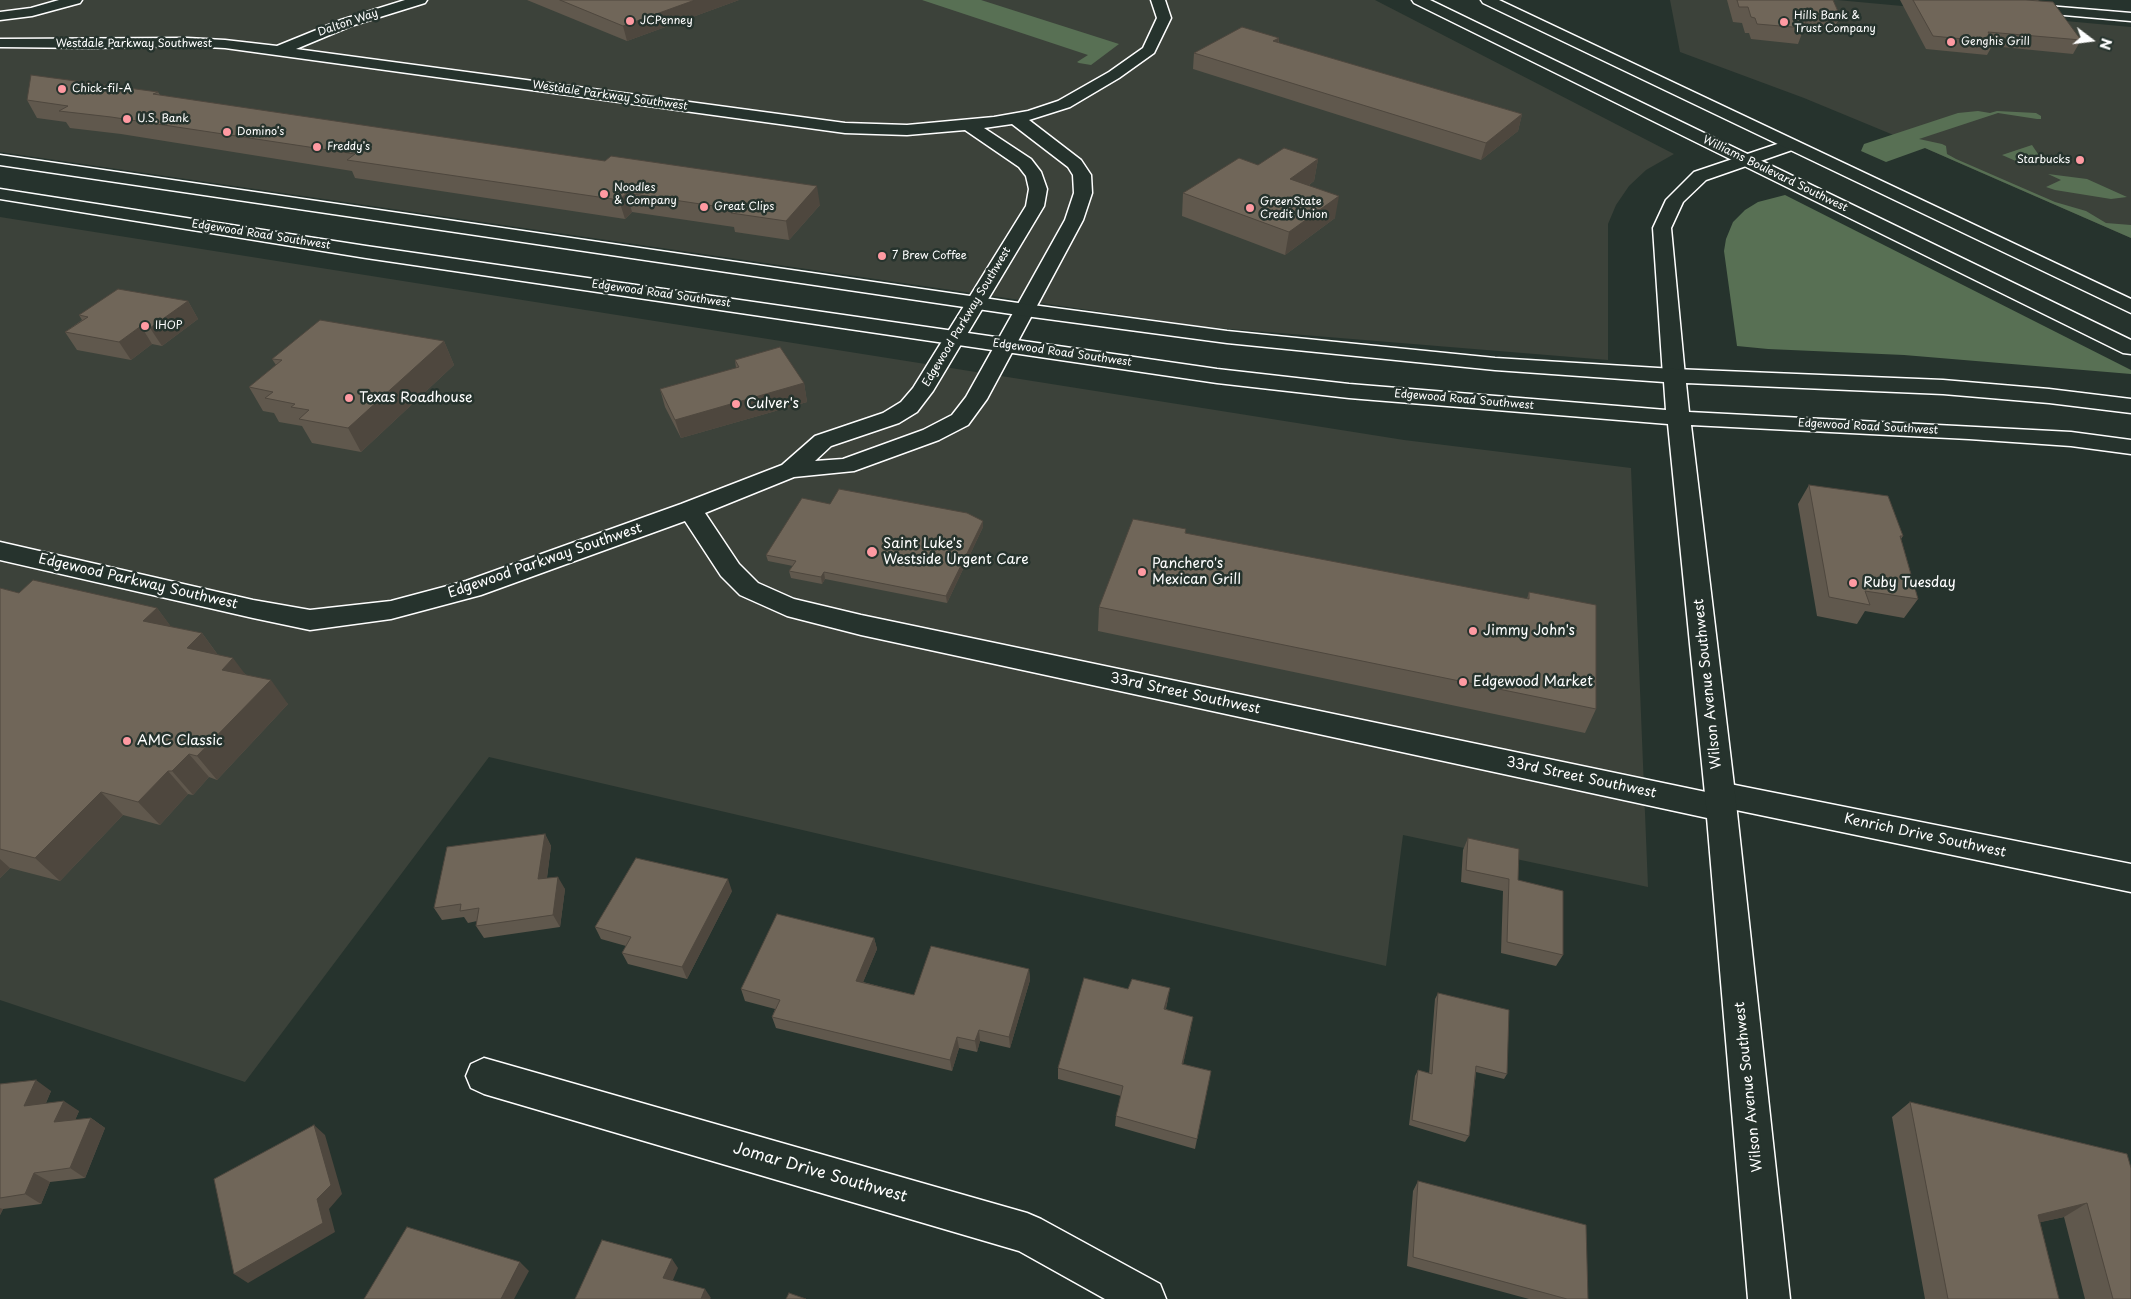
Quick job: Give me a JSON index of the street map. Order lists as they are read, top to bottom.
{
  "streets": {
    "main road": [
      "Dalton Way",
      "Westdale Parkway Southwest",
      "Williams Boulevard Southwest",
      "Edgewood Road Southwest",
      "Edgewood Parkway Southwest",
      "Wilson Avenue Southwest",
      "33rd Street Southwest",
      "Kenrich Drive Southwest",
      "Jomar Drive Southwest"
    ]
  },
  "crossings": [
    ["Dalton Way", "Westdale Parkway Southwest"],
    ["Westdale Parkway Southwest", "Edgewood Parkway Southwest"],
    ["Williams Boulevard Southwest", "Wilson Avenue Southwest"],
    ["Edgewood Road Southwest", "Edgewood Parkway Southwest"],
    ["Edgewood Road Southwest", "Wilson Avenue Southwest"],
    ["Edgewood Parkway Southwest", "33rd Street Southwest"],
    ["Wilson Avenue Southwest", "33rd Street Southwest"],
    ["Wilson Avenue Southwest", "Kenrich Drive Southwest"],
    ["33rd Street Southwest", "Kenrich Drive Southwest"]
  ],
  "places": [
    "JCPenney",
    "Hills Bank & Trust Company",
    "Genghis Grill",
    "Chick-fil-A",
    "U.S. Bank",
    "Domino's",
    "Freddy's",
    "Starbucks",
    "Noodles & Company",
    "Great Clips",
    "GreenState Credit Union",
    "7 Brew Coffee",
    "IHOP",
    "Texas Roadhouse",
    "Culver's",
    "Saint Luke's Westside Urgent Care",
    "Panchero's Mexican Grill",
    "Ruby Tuesday",
    "Jimmy John's",
    "Edgewood Market",
    "AMC Classic"
  ],
  "north": "right"
}
